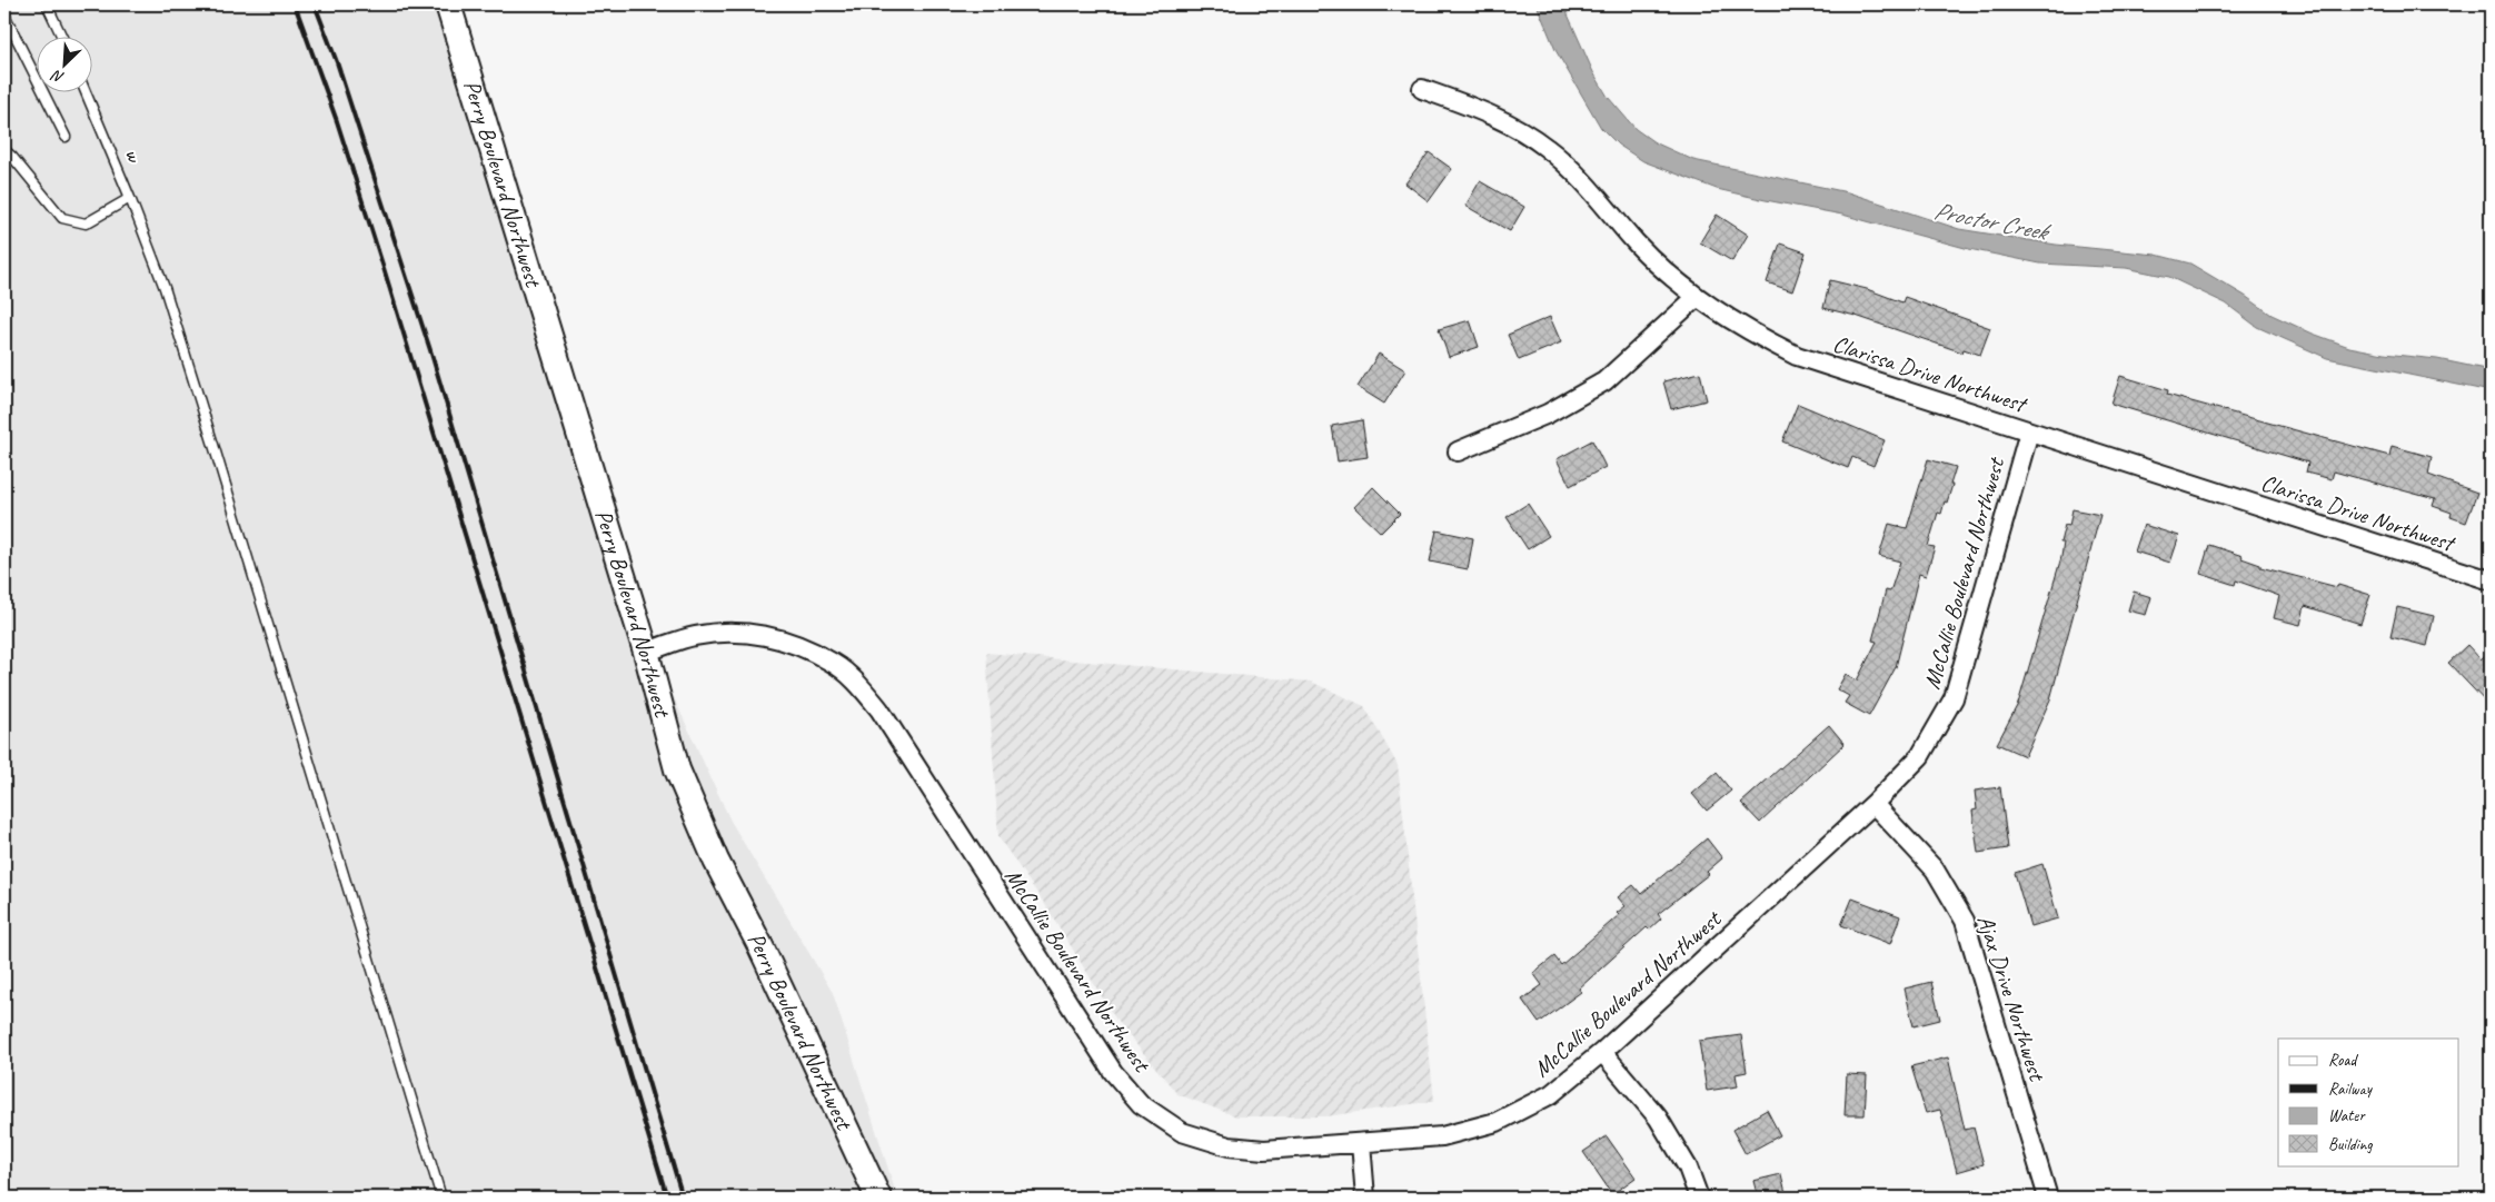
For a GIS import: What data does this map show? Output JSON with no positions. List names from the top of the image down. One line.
{"streets":{"street":["Perry Boulevard Northwest","Clarissa Drive Northwest","McCallie Boulevard Northwest","Ajax Drive Northwest"],"lane":["w"]},"crossings":[["Perry Boulevard Northwest","McCallie Boulevard Northwest"],["Clarissa Drive Northwest","McCallie Boulevard Northwest"],["McCallie Boulevard Northwest","Ajax Drive Northwest"]],"water":["Proctor Creek"],"legend":["Road","Railway","Water","Building"],"north":"bottom left"}
